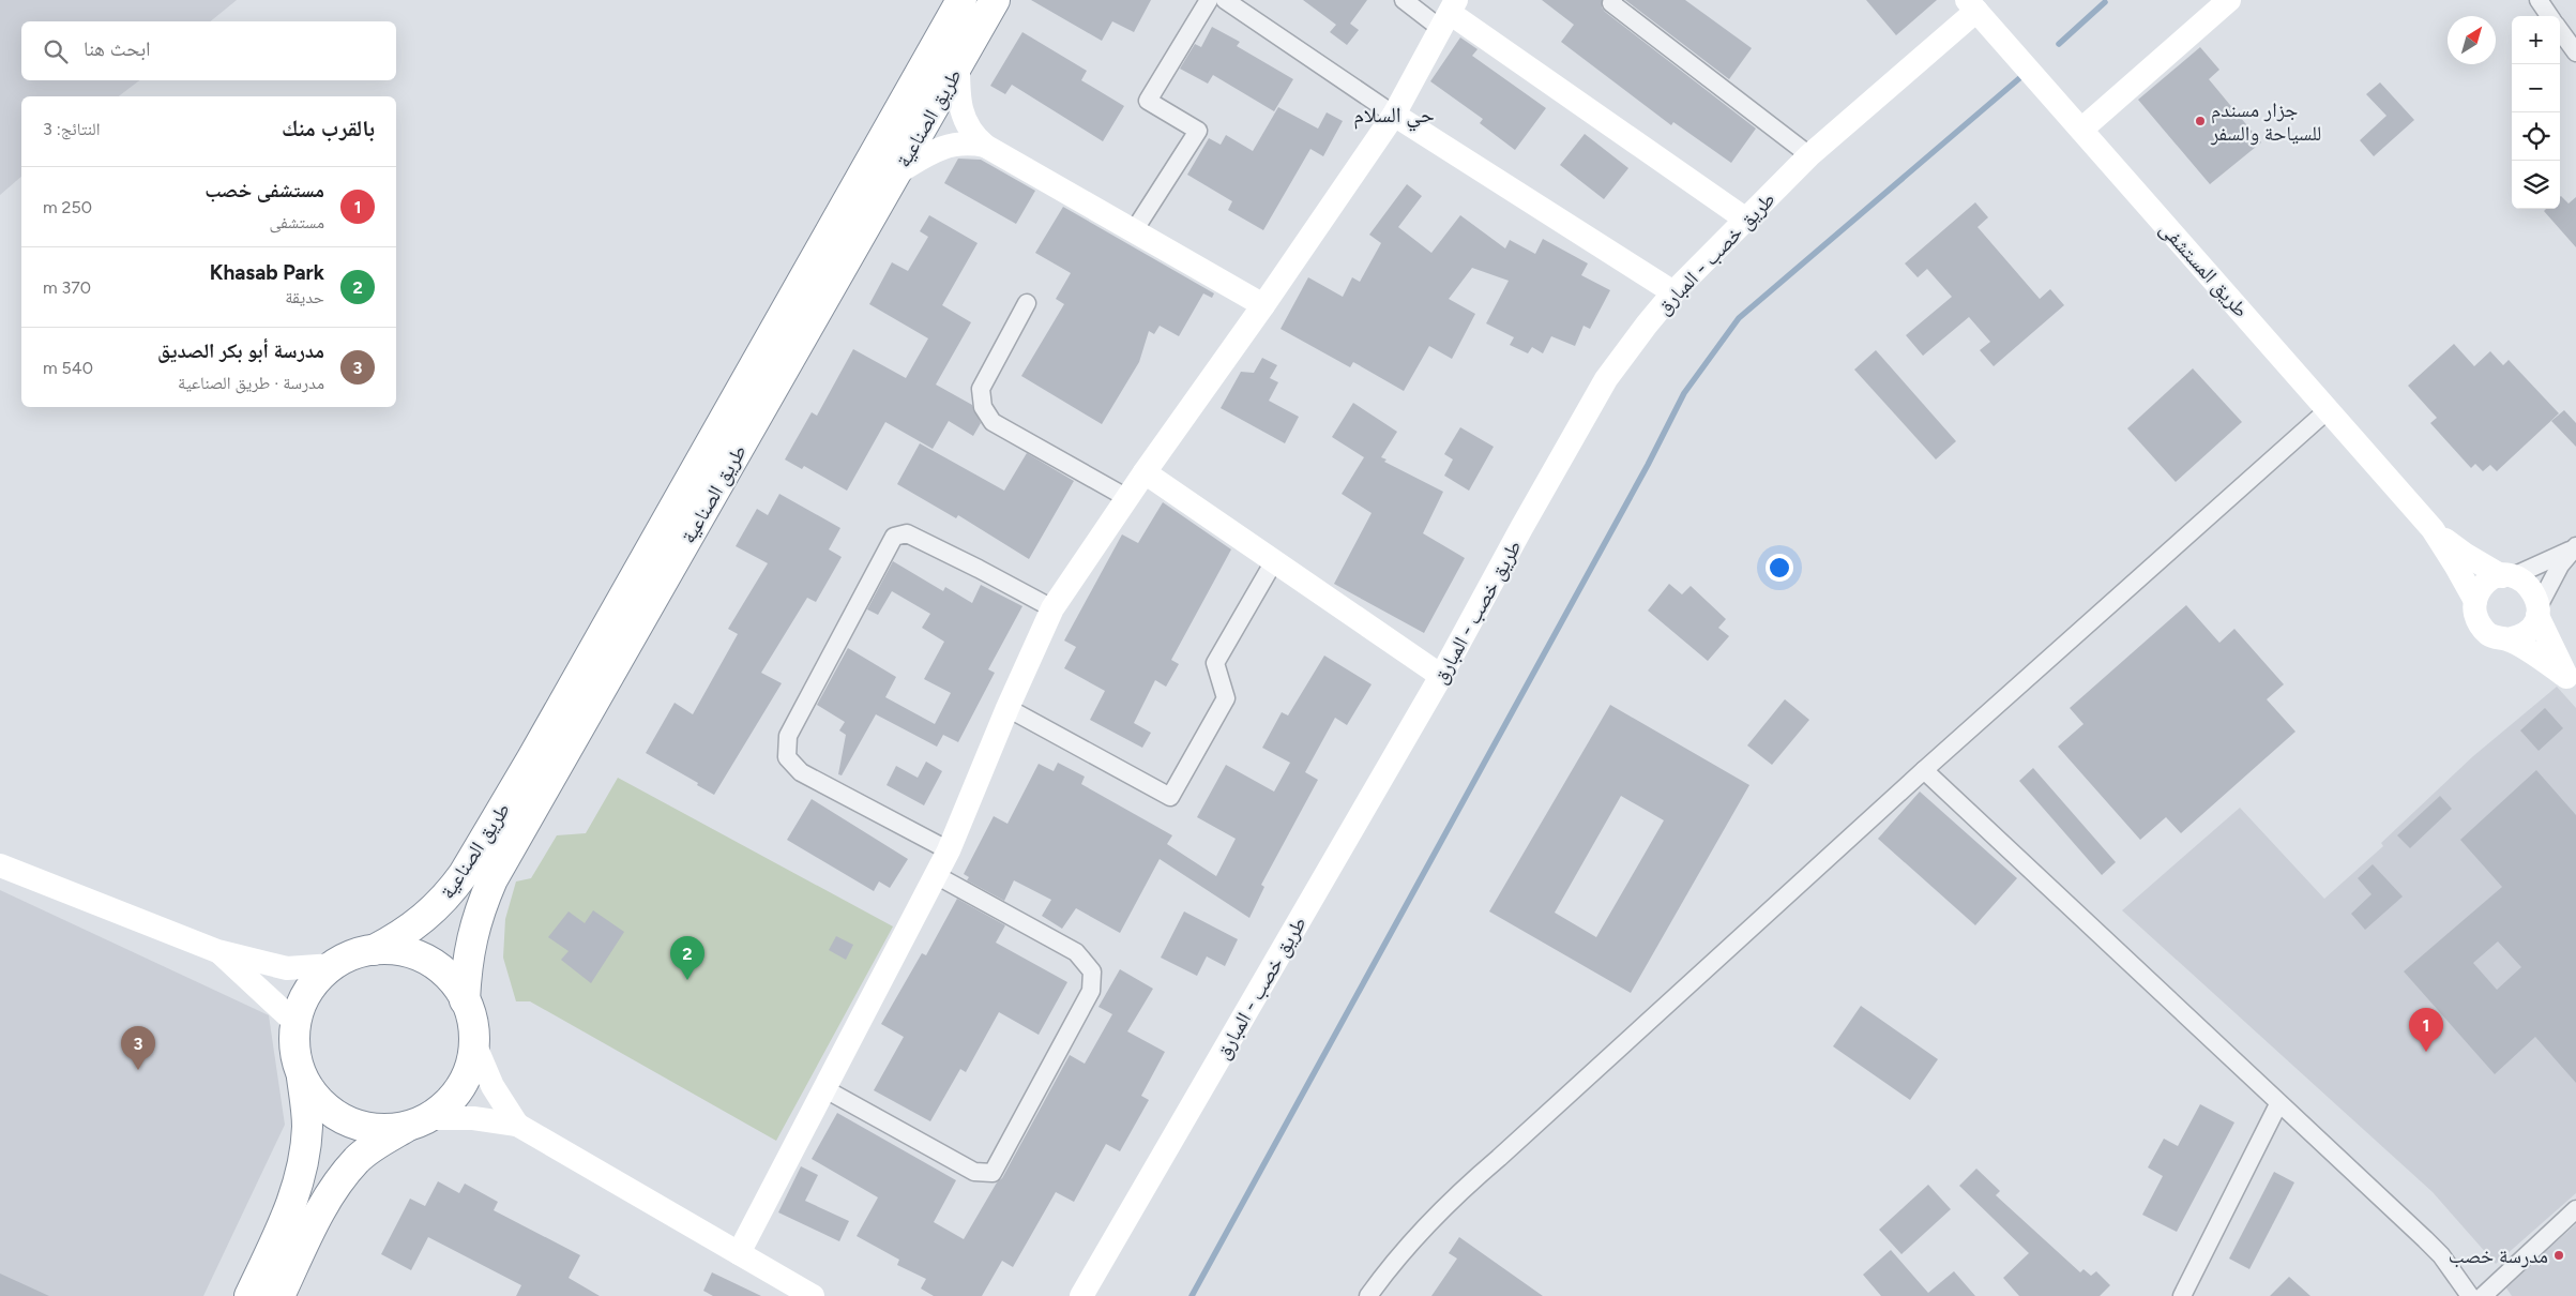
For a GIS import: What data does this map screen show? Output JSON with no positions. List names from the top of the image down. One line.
{"streets":{"highway":["طريق الصناعية"],"street":["طريق خصب - المبارق","طريق المستشفى"]},"crossings":[["طريق خصب - المبارق","طريق المستشفى"]],"districts":["حي السلام"],"places":["جزار مسندم للسياحة والسفر","مدرسة خصب"],"north":"top right","page":{"map_buttons":["+","−"],"search":"ابحث هنا","heading":["بالقرب منك","النتائج: 3"],"list":[{"mark":"1","name":"مستشفى خصب","note":"مستشفى","value":"250 m"},{"mark":"2","name":"Khasab Park","note":"حديقة","value":"370 m"},{"mark":"3","name":"مدرسة أبو بكر الصديق","note":"مدرسة · طريق الصناعية","value":"540 m"}],"pins":["2","1","3"]}}
